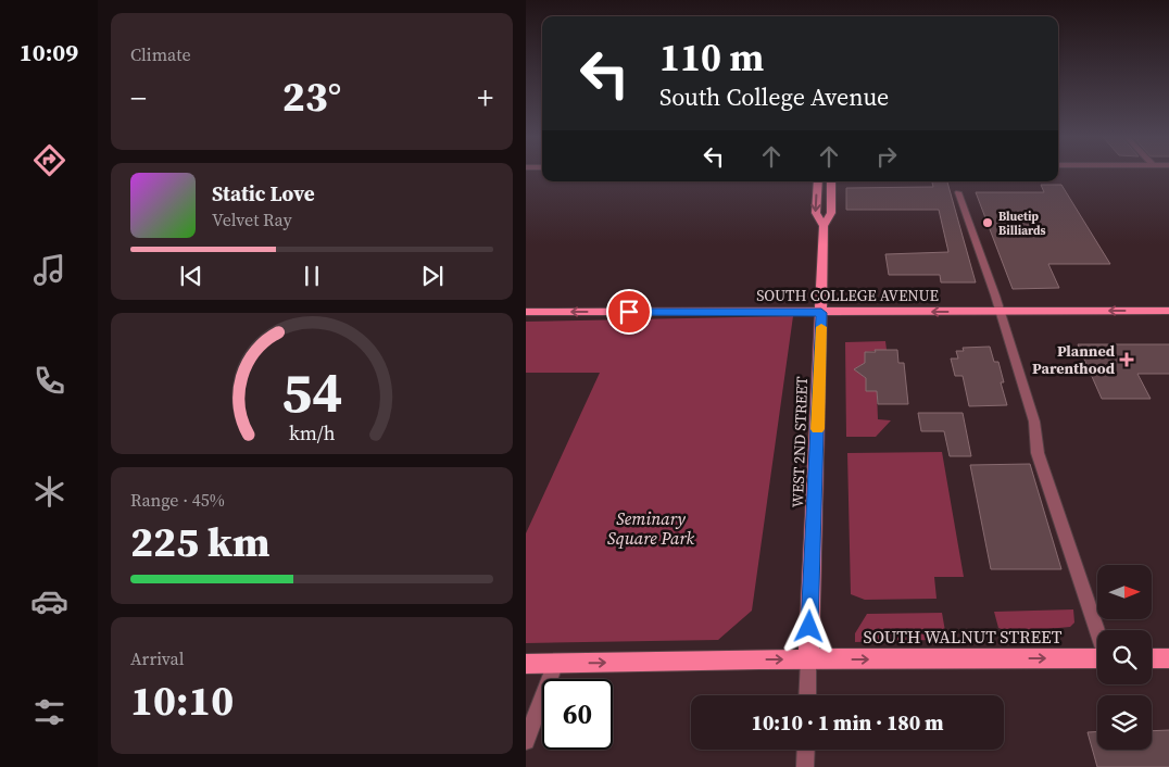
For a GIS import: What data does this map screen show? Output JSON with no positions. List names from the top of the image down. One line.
{"streets":{"main road":["SOUTH COLLEGE AVENUE","WEST 2ND STREET","SOUTH WALNUT STREET"]},"crossings":[["SOUTH COLLEGE AVENUE","WEST 2ND STREET"],["WEST 2ND STREET","SOUTH WALNUT STREET"]],"one_way":["SOUTH COLLEGE AVENUE","SOUTH WALNUT STREET"],"parks":["Seminary Square Park"],"places":{"other":["Bluetip Billiards"],"health":["Planned Parenthood"]},"north":"right","page":{"tabs":"10:09","tile":["Climate",["Range · 45%","225 km"],["Arrival","10:10"]],"turn":["110 m","South College Avenue"],"heat":["−","23°","+"],"song":["Static Love","Velvet Ray"],"limit":"60","trip":"10:10 · 1 min · 180 m","gauge":["54","km/h"]}}
